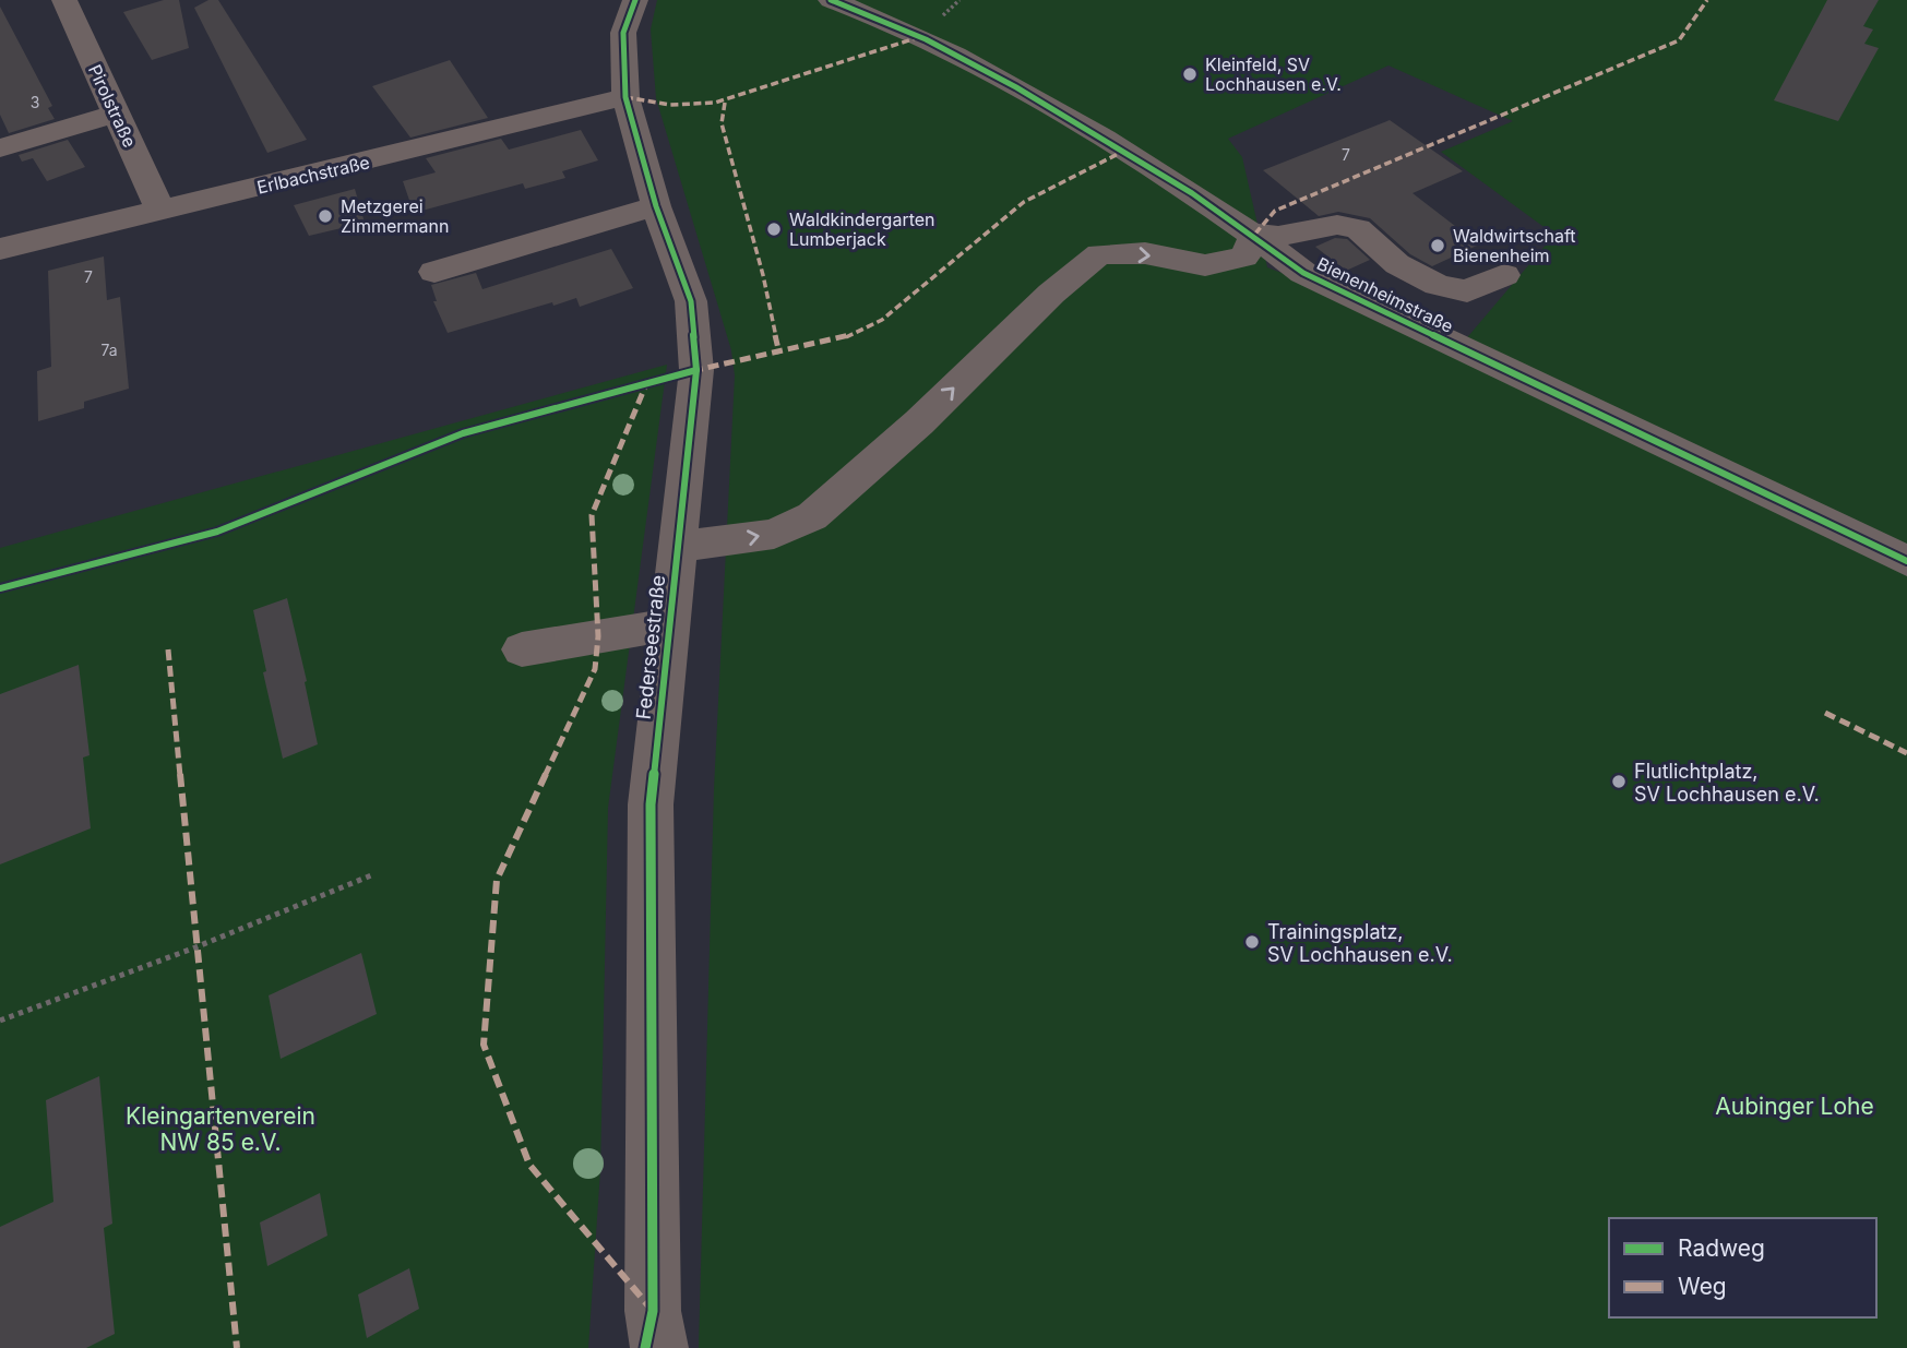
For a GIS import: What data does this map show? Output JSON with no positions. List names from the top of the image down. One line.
{"streets":{"street":["Pirolstraße","Erlbachstraße","Bienenheimstraße","Federseestraße"]},"crossings":[["Pirolstraße","Erlbachstraße"],["Erlbachstraße","Federseestraße"]],"parks":["Aubinger Lohe","Kleingartenverein NW 85 e.V."],"places":["Kleinfeld, SV Lochhausen e.V.","Metzgerei Zimmermann","Waldkindergarten Lumberjack","Waldwirtschaft Bienenheim","Flutlichtplatz, SV Lochhausen e.V.","Trainingsplatz, SV Lochhausen e.V."],"house_numbers":["3","7","7","7a"],"legend":["Radweg","Weg"]}
